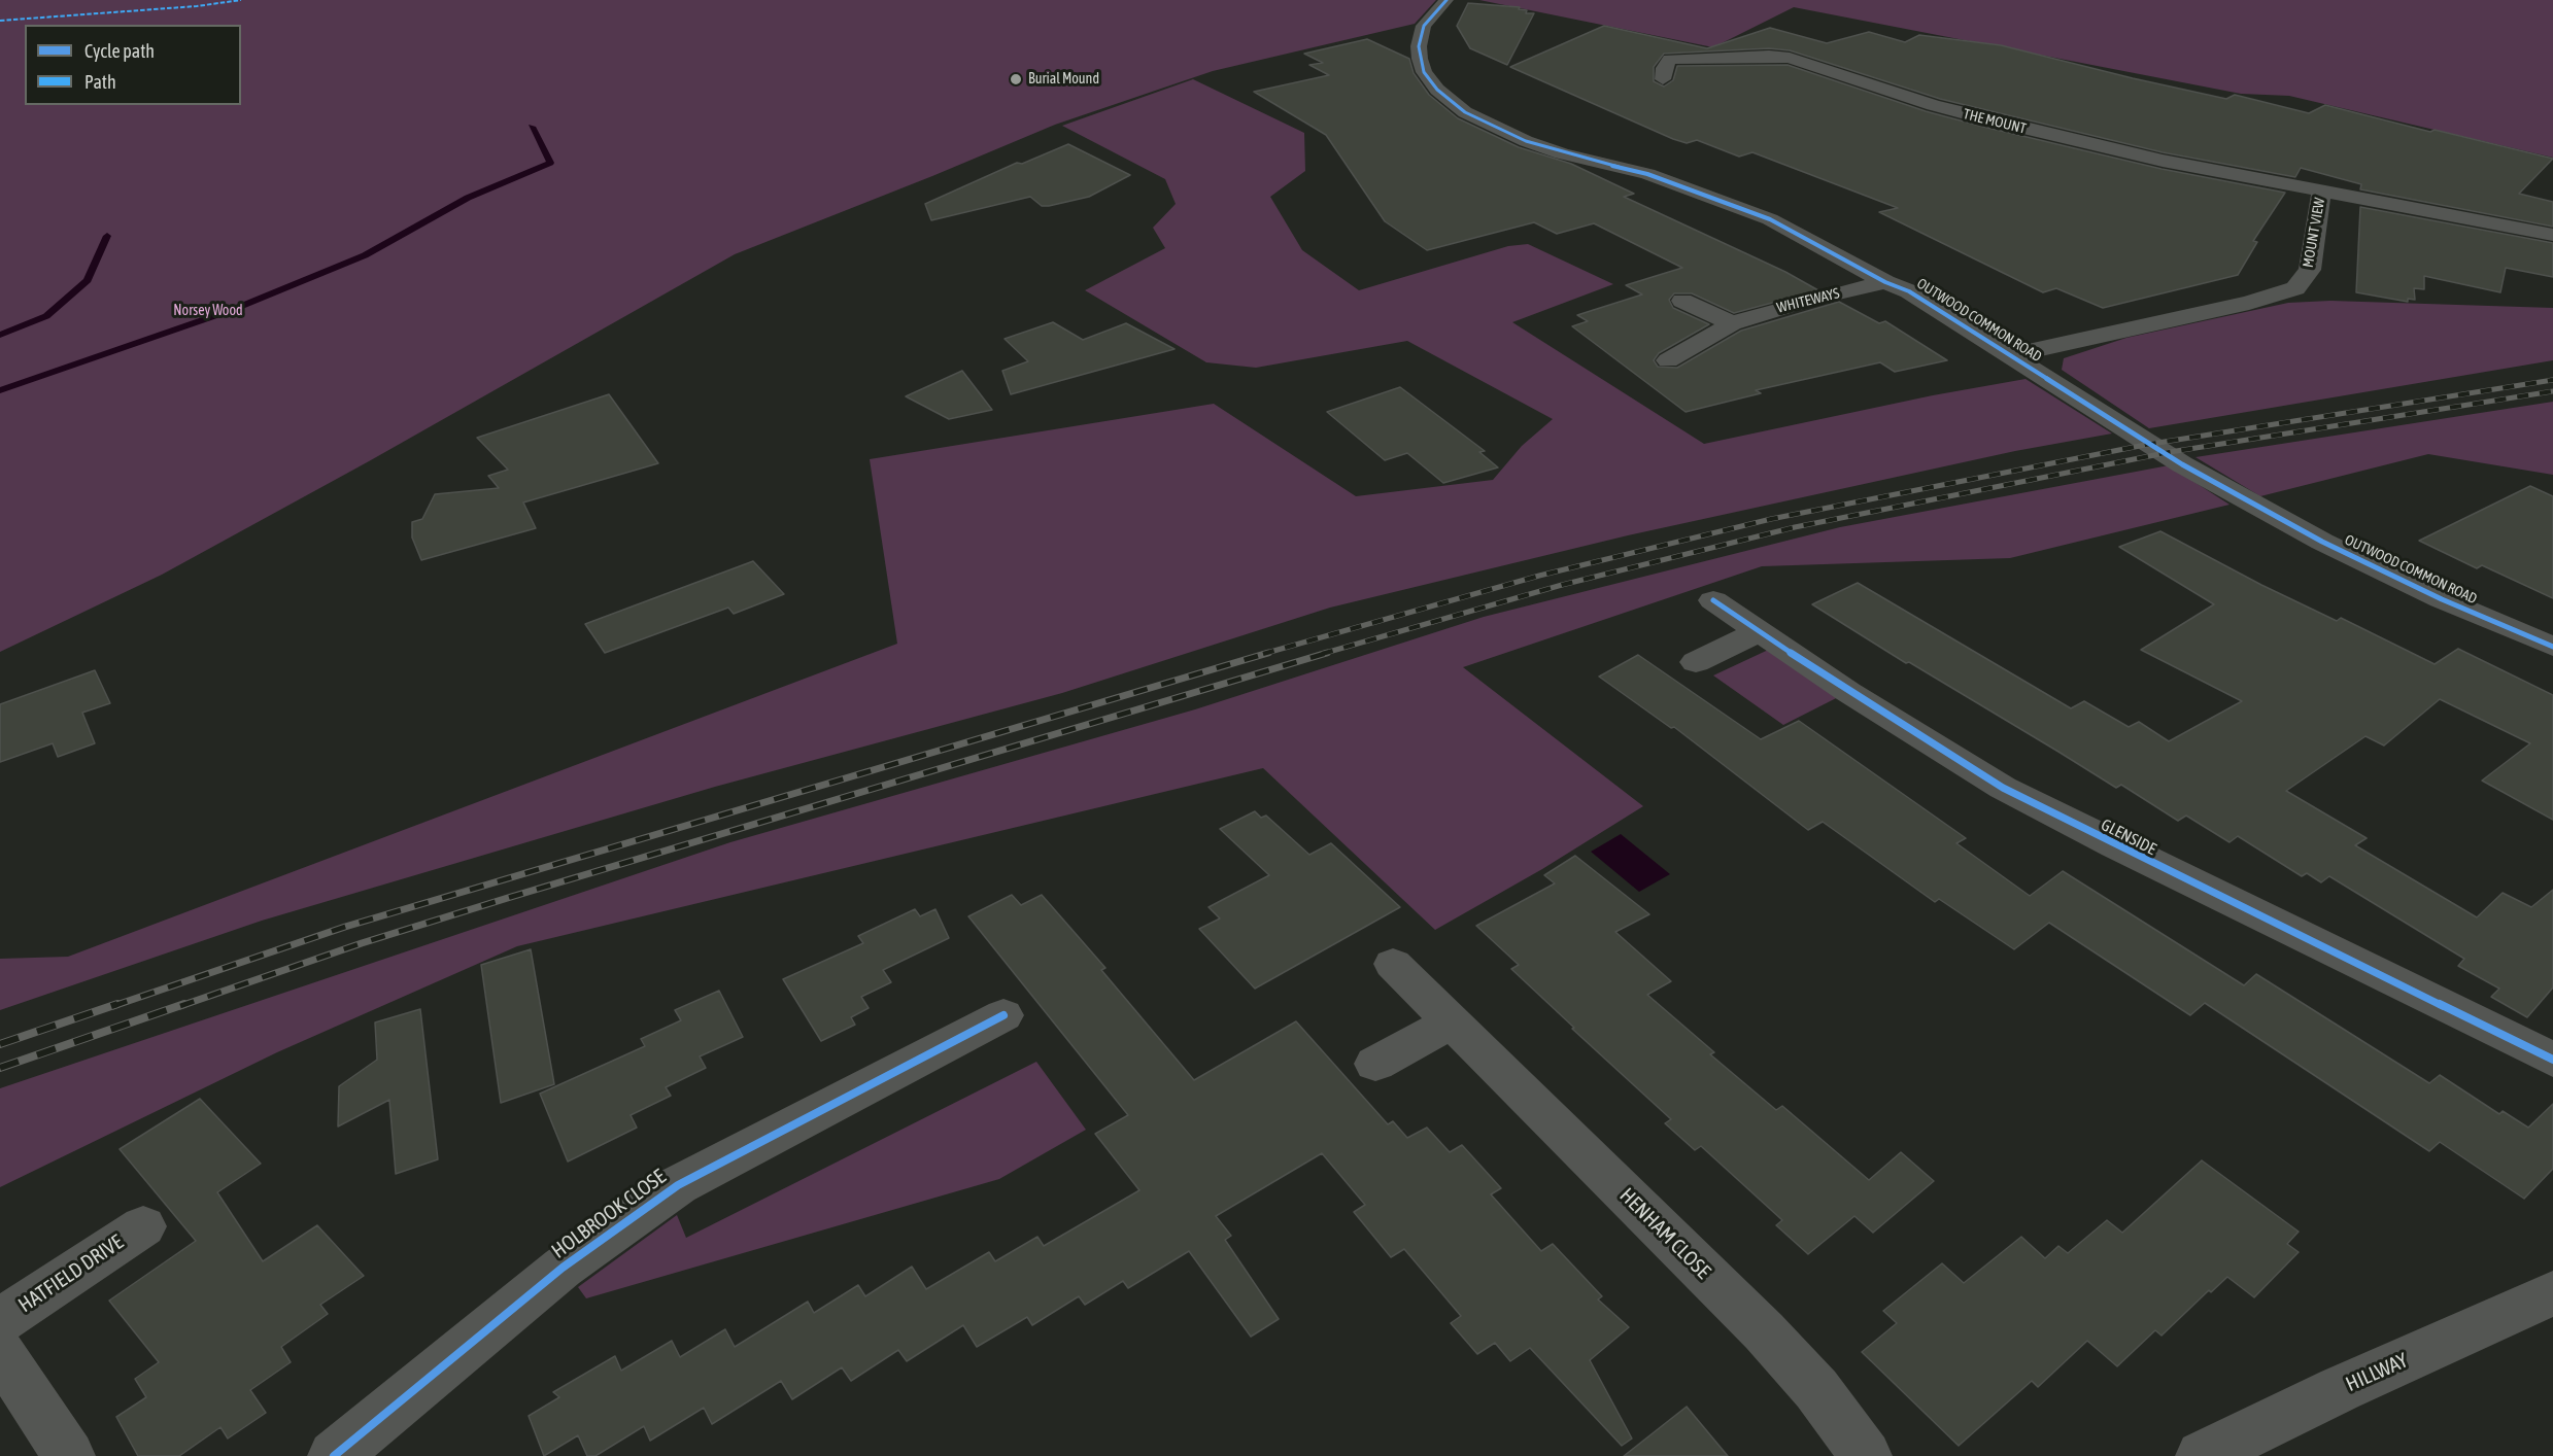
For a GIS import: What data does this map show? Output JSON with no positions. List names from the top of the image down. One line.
{"streets":{"street":["THE MOUNT","MOUNT VIEW","WHITEWAYS","OUTWOOD COMMON ROAD","GLENSIDE","HOLBROOK CLOSE","HENHAM CLOSE","HATFIELD DRIVE","HILLWAY"]},"crossings":[["THE MOUNT","MOUNT VIEW"],["MOUNT VIEW","OUTWOOD COMMON ROAD"],["WHITEWAYS","OUTWOOD COMMON ROAD"]],"parks":["Norsey Wood"],"places":["Burial Mound"],"legend":["Cycle path","Path"]}
